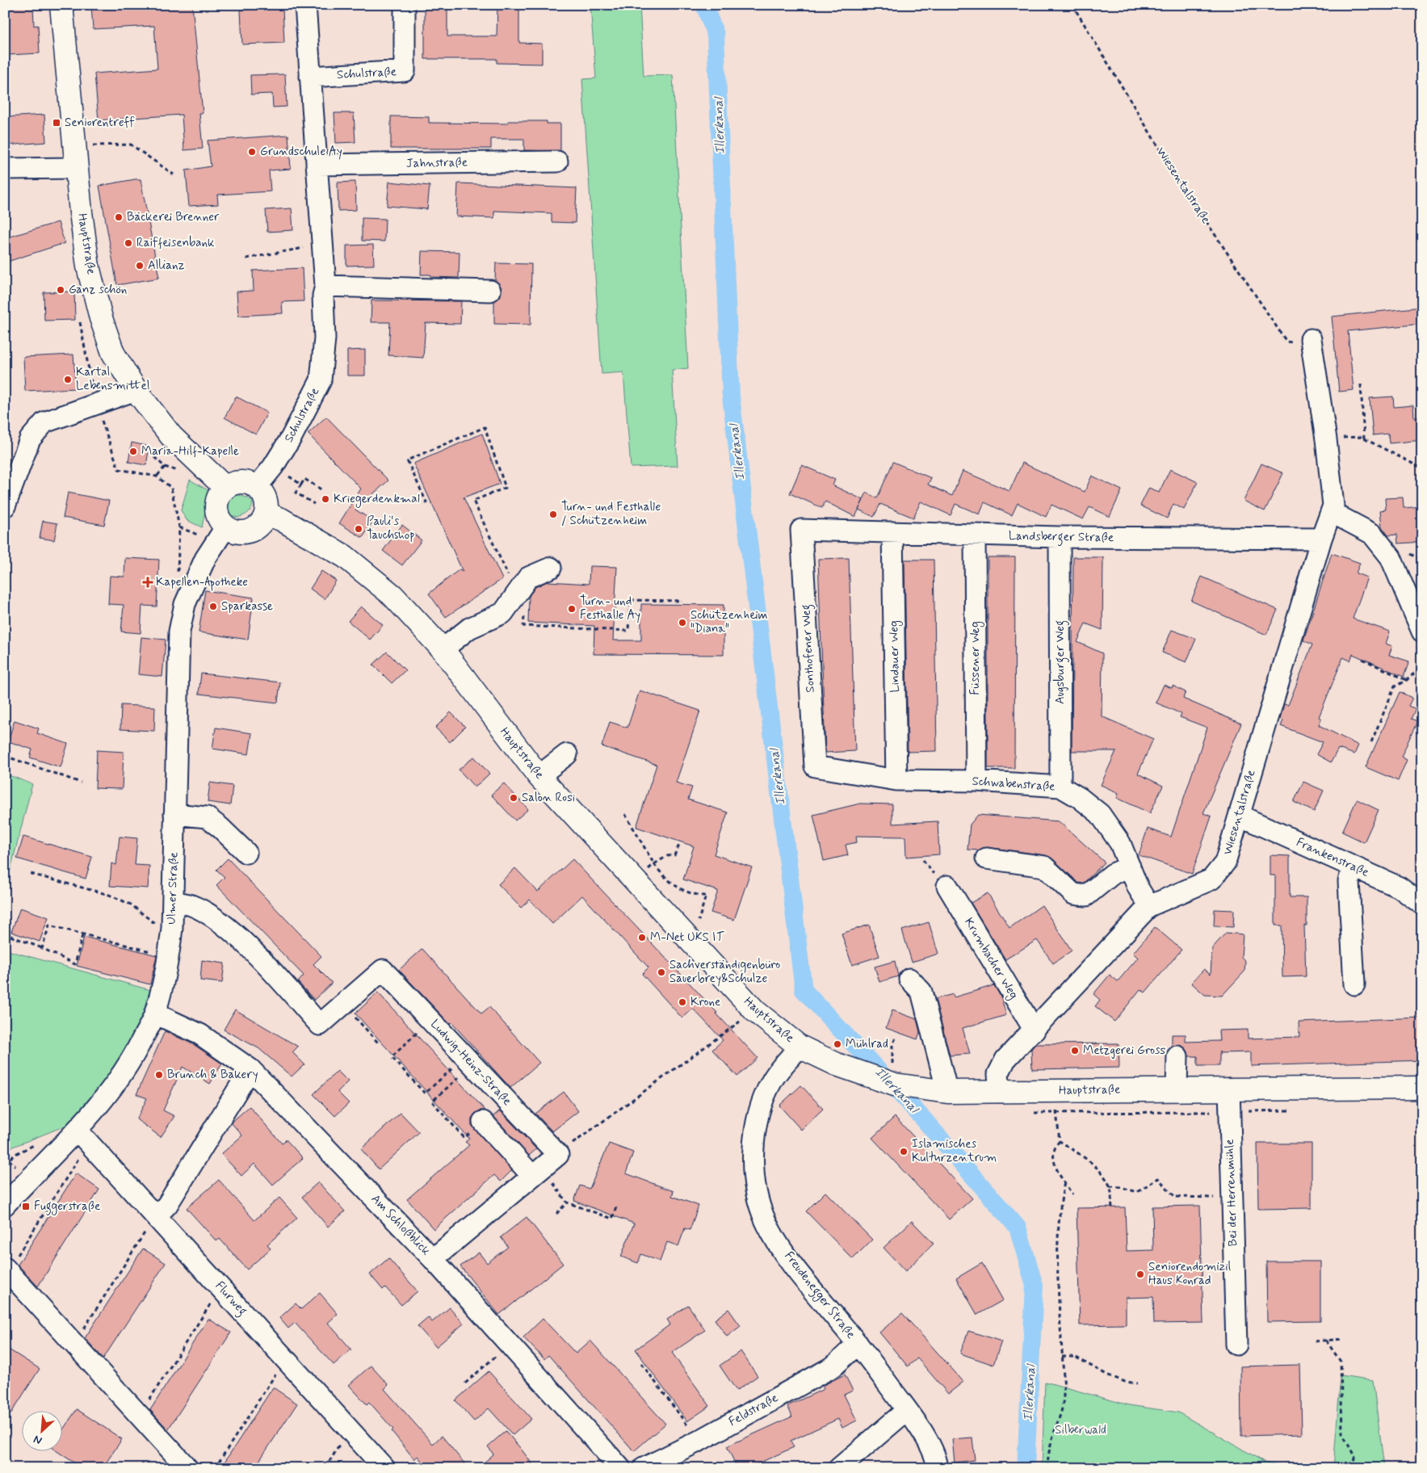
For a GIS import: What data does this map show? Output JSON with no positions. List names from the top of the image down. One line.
{"streets":{"main road":["Hauptstraße"],"street":["Schulstraße","Jahnstraße","Wiesentalstraße","Landsberger Straße","Sonthofener Weg","Lindauer Weg","Füssener Weg","Augsburger Weg","Schwabenstraße","Frankenstraße","Ulmer Straße","Krumbacher Weg","Ludwig-Heinz-Straße","Bei der Herrenmühle","Am Schloßblick","Freudenegger Straße","Flurweg","Feldstraße"]},"crossings":[["Schulstraße","Jahnstraße"],["Schulstraße","Hauptstraße"],["Schulstraße","Ulmer Straße"],["Wiesentalstraße","Hauptstraße"],["Wiesentalstraße","Landsberger Straße"],["Wiesentalstraße","Schwabenstraße"],["Wiesentalstraße","Frankenstraße"],["Wiesentalstraße","Krumbacher Weg"],["Hauptstraße","Ulmer Straße"],["Hauptstraße","Bei der Herrenmühle"],["Hauptstraße","Freudenegger Straße"],["Landsberger Straße","Sonthofener Weg"],["Landsberger Straße","Lindauer Weg"],["Landsberger Straße","Füssener Weg"],["Landsberger Straße","Augsburger Weg"],["Sonthofener Weg","Schwabenstraße"],["Lindauer Weg","Schwabenstraße"],["Füssener Weg","Schwabenstraße"],["Augsburger Weg","Schwabenstraße"],["Ulmer Straße","Am Schloßblick"],["Ulmer Straße","Flurweg"],["Freudenegger Straße","Feldstraße"]],"water":["Illerkanal"],"parks":["Silberwald"],"places":{"transit":["Seniorentreff","Fuggerstraße"],"other":["Grundschule Ay","Bäckerei Brenner","Raiffeisenbank","Allianz","Ganz schön","Kartal Lebensmittel","Maria-Hilf-Kapelle","Kriegerdenkmal","Turn- und Festhalle / Schützenheim","Pauli's Tauchshop","Sparkasse","Turn- und Festhalle Ay","Schützenheim \"Diana\"","Salon Rosi","M-Net UKS IT","Sachverständigenbüro Sauerbrey&Schulze","Krone","Mühlrad","Metzgerei Gross","Brunch & Bakery","Islamisches Kulturzentrum","Seniorendomizil Haus Konrad"],"health":["Kapellen-Apotheke"]},"north":"bottom left"}
